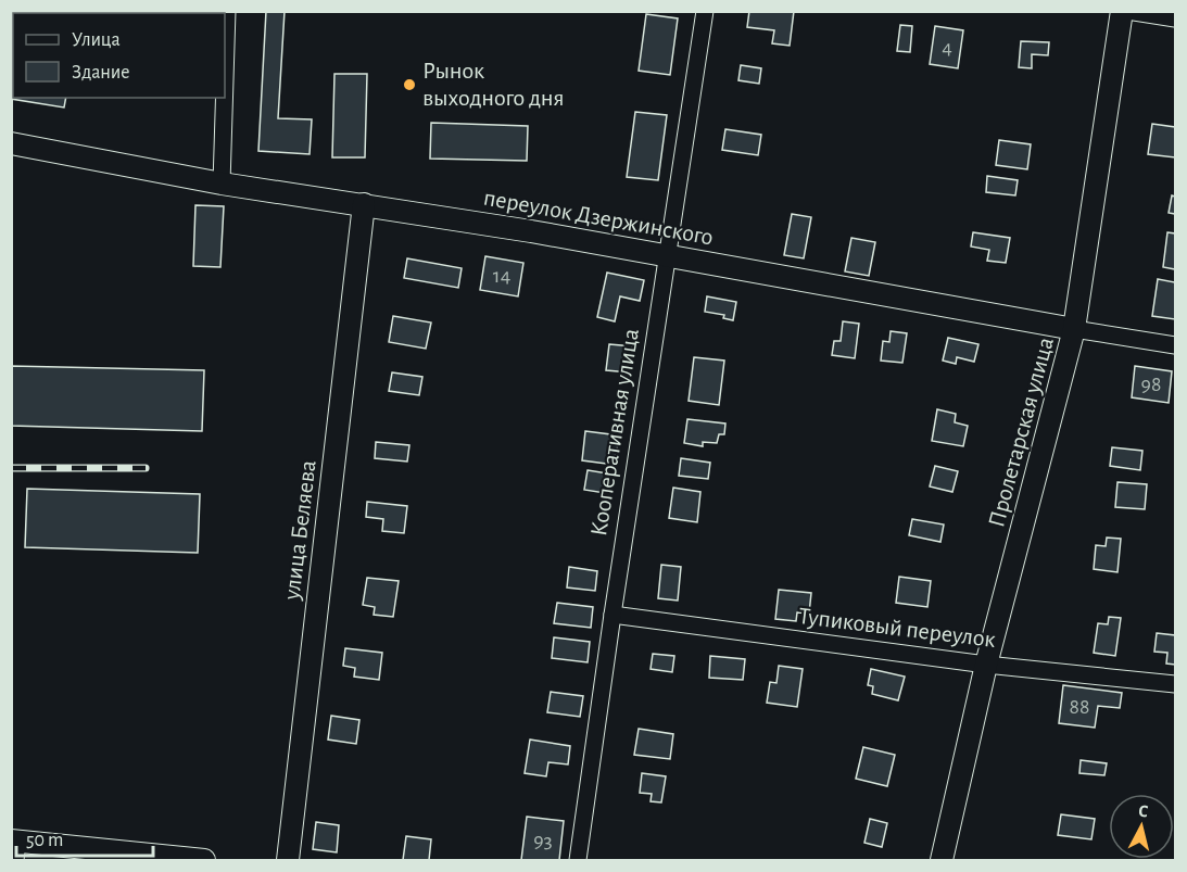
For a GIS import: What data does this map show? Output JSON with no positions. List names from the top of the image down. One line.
{"streets":{"street":["переулок Дзержинского","Кооперативная улица","Пролетарская улица","улица Беляева","Тупиковый переулок"]},"crossings":[["переулок Дзержинского","Кооперативная улица"],["переулок Дзержинского","Пролетарская улица"],["переулок Дзержинского","улица Беляева"],["Кооперативная улица","Тупиковый переулок"],["Пролетарская улица","Тупиковый переулок"]],"places":["Рынок выходного дня"],"house_numbers":["4","14","98","88","93"],"legend":["Улица","Здание"],"scale_bar":"50 m","north":"top"}
